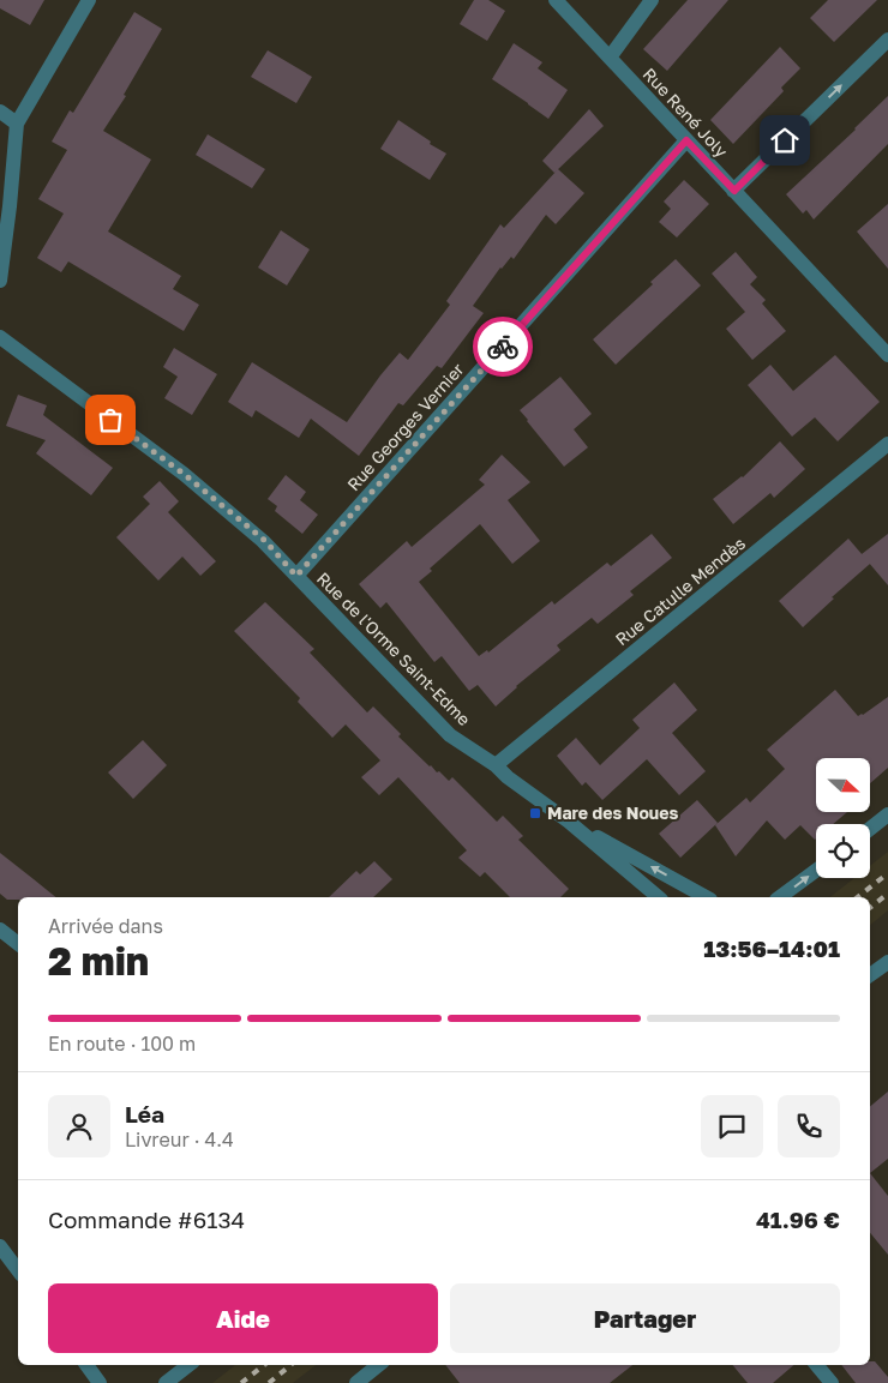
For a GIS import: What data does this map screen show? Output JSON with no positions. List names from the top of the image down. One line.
{"streets":{"street":["Rue René Joly","Rue Georges Vernier","Rue Catulle Mendès","Rue de l'Orme Saint-Edme"]},"crossings":[["Rue René Joly","Rue Georges Vernier"],["Rue Georges Vernier","Rue de l'Orme Saint-Edme"],["Rue Catulle Mendès","Rue de l'Orme Saint-Edme"]],"places":{"transit":["Mare des Noues"]},"north":"right","page":{"heading":["2 min","Arrivée dans","13:56–14:01"],"panel":["Léa","Livreur · 4.4","Commande #6134","41.96 €"],"bar":"En route · 100 m","buttons":["Aide","Partager"]}}
